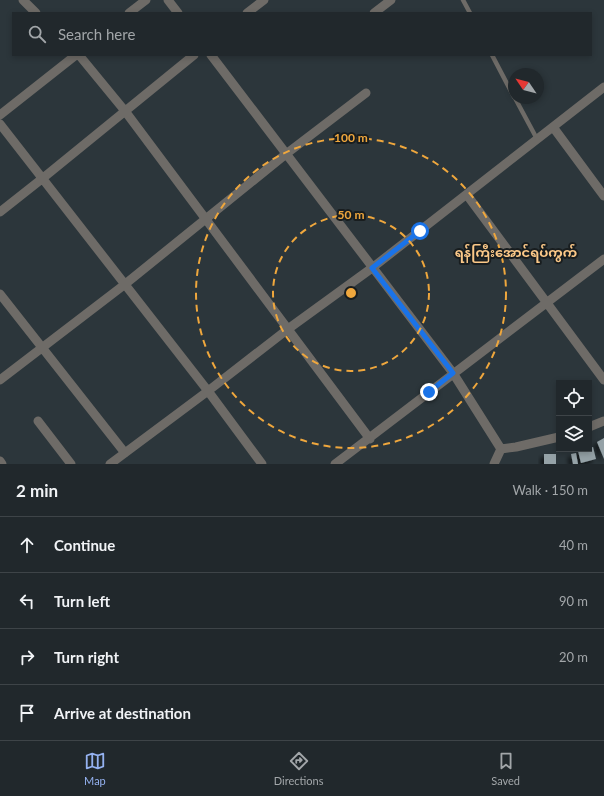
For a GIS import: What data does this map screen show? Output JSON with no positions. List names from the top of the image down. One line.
{"districts":["ရန်ကြီးအောင်ရပ်ကွက်"],"north":"top left","page":{"search":"Search here","heading":["2 min","Walk · 150 m"],"list":[["Continue","40 m"],["Turn left","90 m"],["Turn right","20 m"],"Arrive at destination"],"nav":["Map","Directions","Saved"]},"rings":["100 m","50 m"]}
